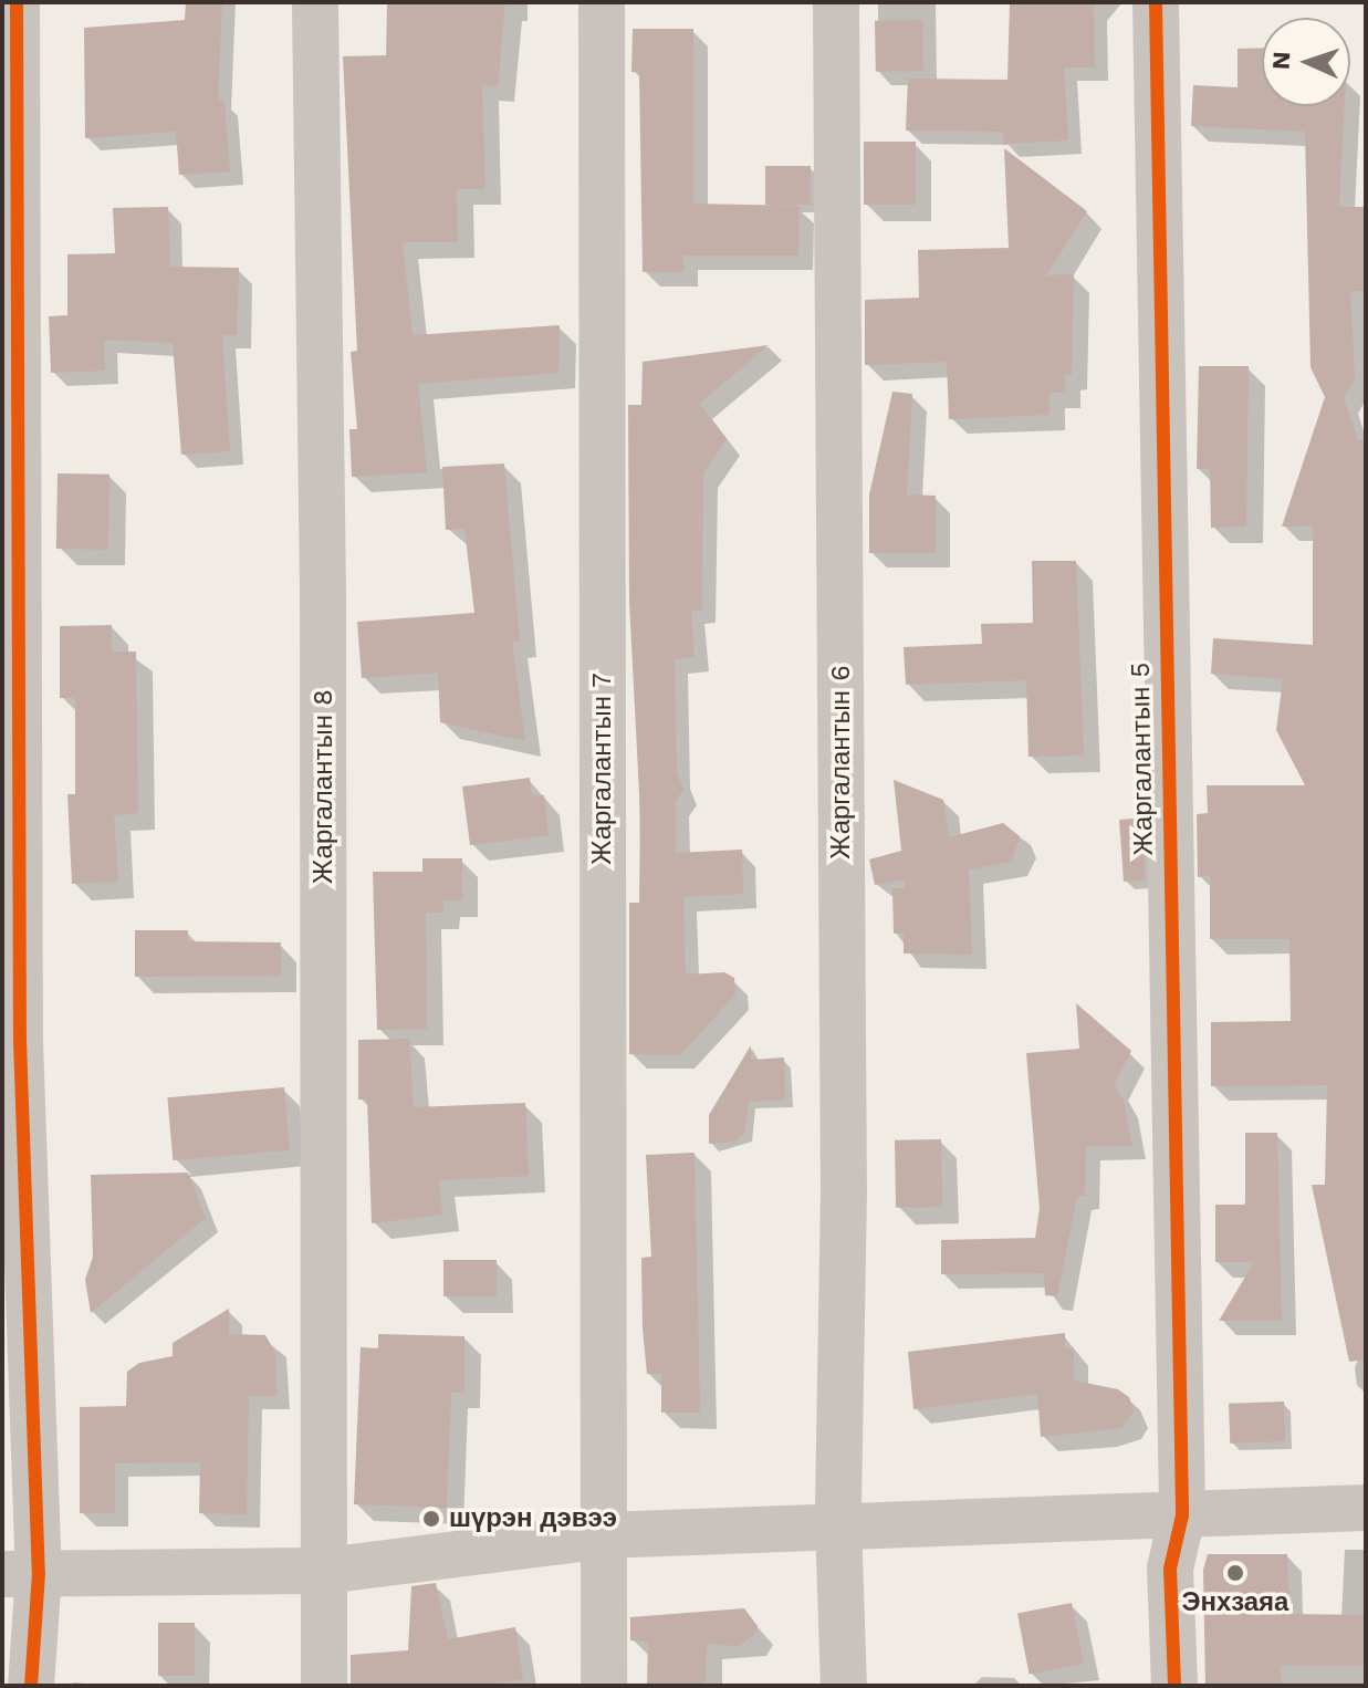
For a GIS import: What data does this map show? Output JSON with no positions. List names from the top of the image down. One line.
{"streets":{"street":["Жаргалантын 5","Жаргалантын 6","Жаргалантын 7","Жаргалантын 8"]},"places":["шүрэн дэвээ","Энхзаяа"],"north":"left"}
